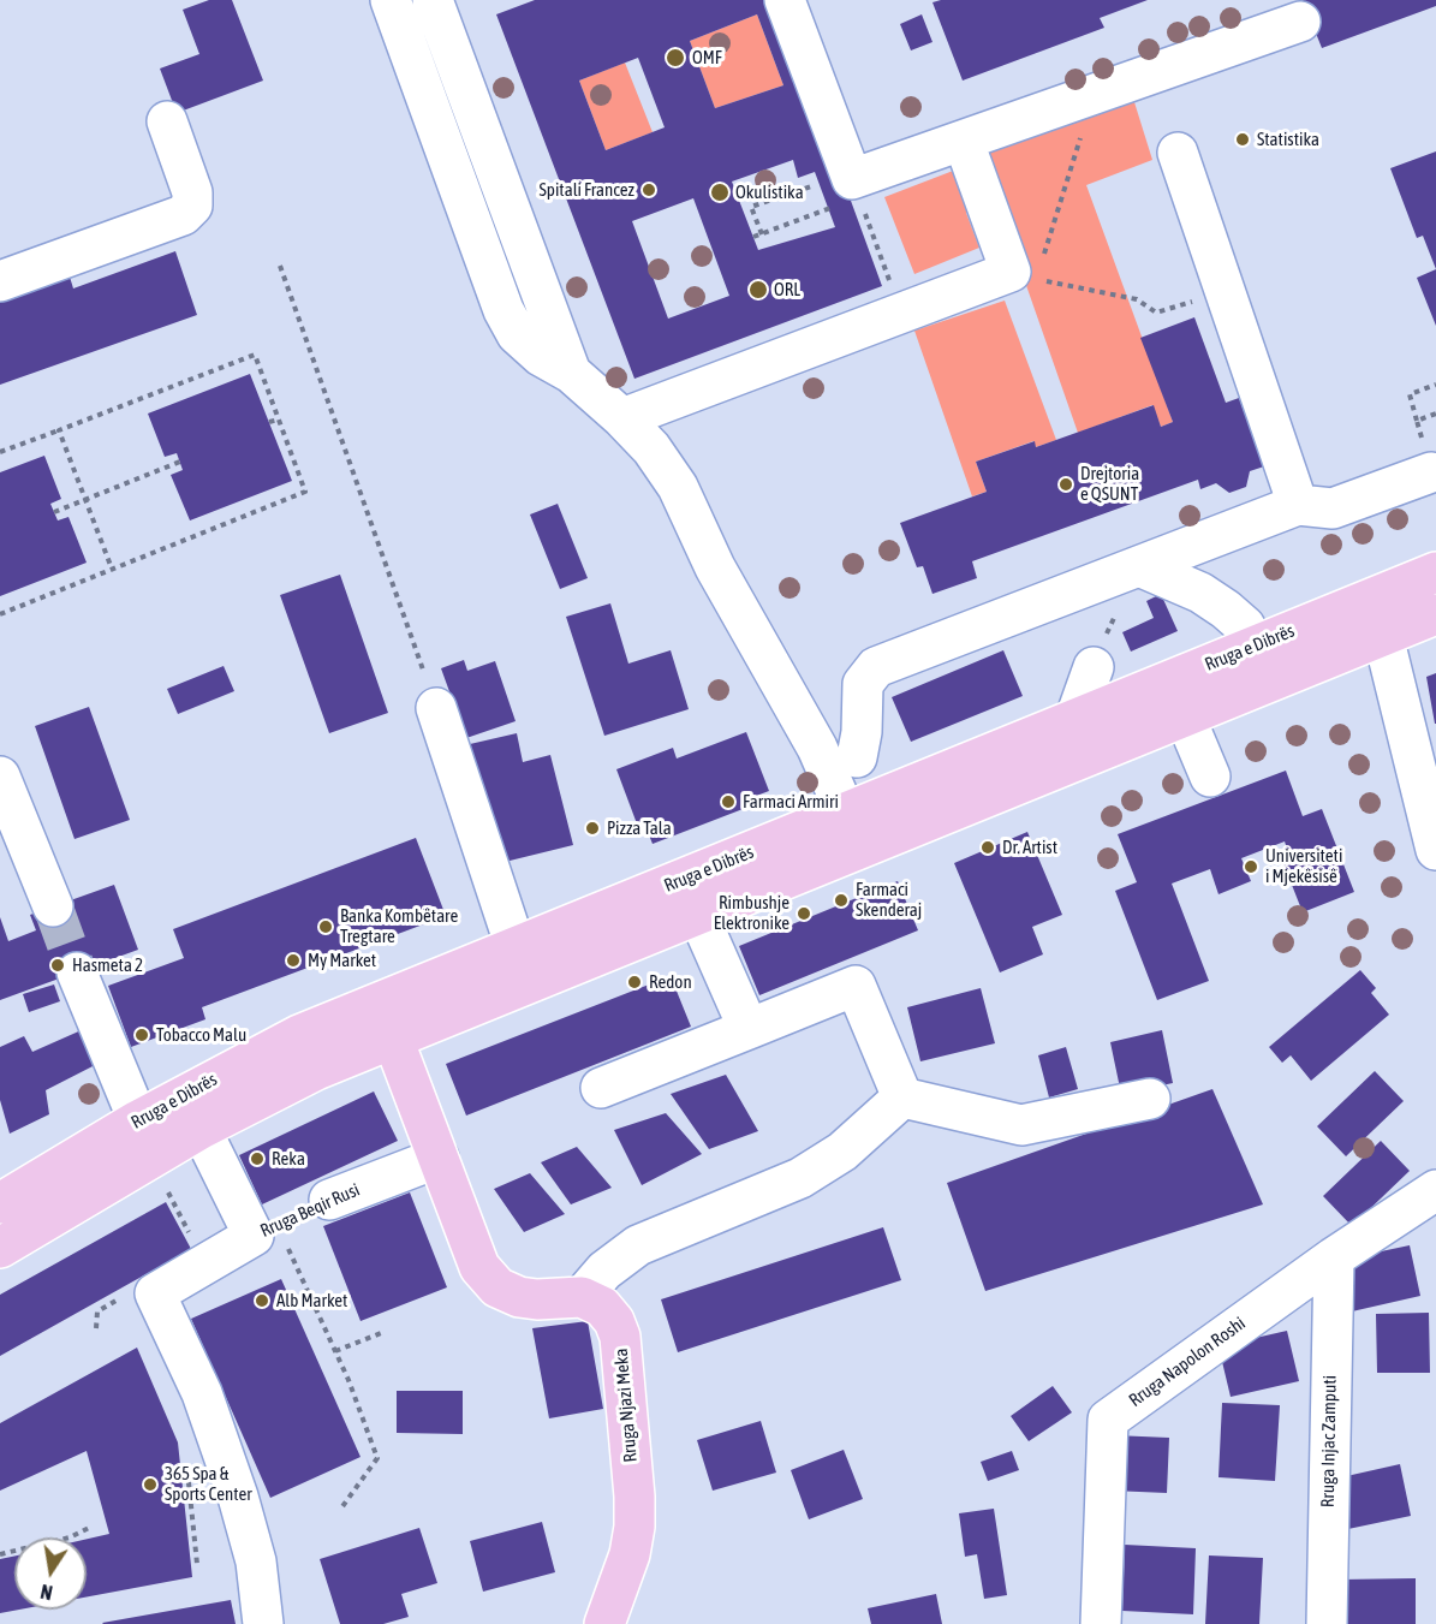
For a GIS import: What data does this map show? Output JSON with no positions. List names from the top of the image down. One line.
{"streets":{"main road":["Rruga e Dibrës","Rruga Njazi Meka"],"street":["Rruga Beqir Rusi","Rruga Napolon Roshi","Rruga Injac Zamputi"]},"crossings":[["Rruga e Dibrës","Rruga Beqir Rusi"],["Rruga Napolon Roshi","Rruga Injac Zamputi"]],"places":["OMF","Statistika","Spitali Francez","Okulistika","ORL","Drejtoria e QSUNT","Farmaci Armiri","Pizza Tala","Dr. Artist","Universiteti i Mjekësisë","Farmaci Skenderaj","Rimbushje Elektronike","Banka Kombëtare Tregtare","My Market","Hasmeta 2","Redon","Tobacco Malu","Reka","Alb Market","365 Spa & Sports Center"],"north":"bottom"}
